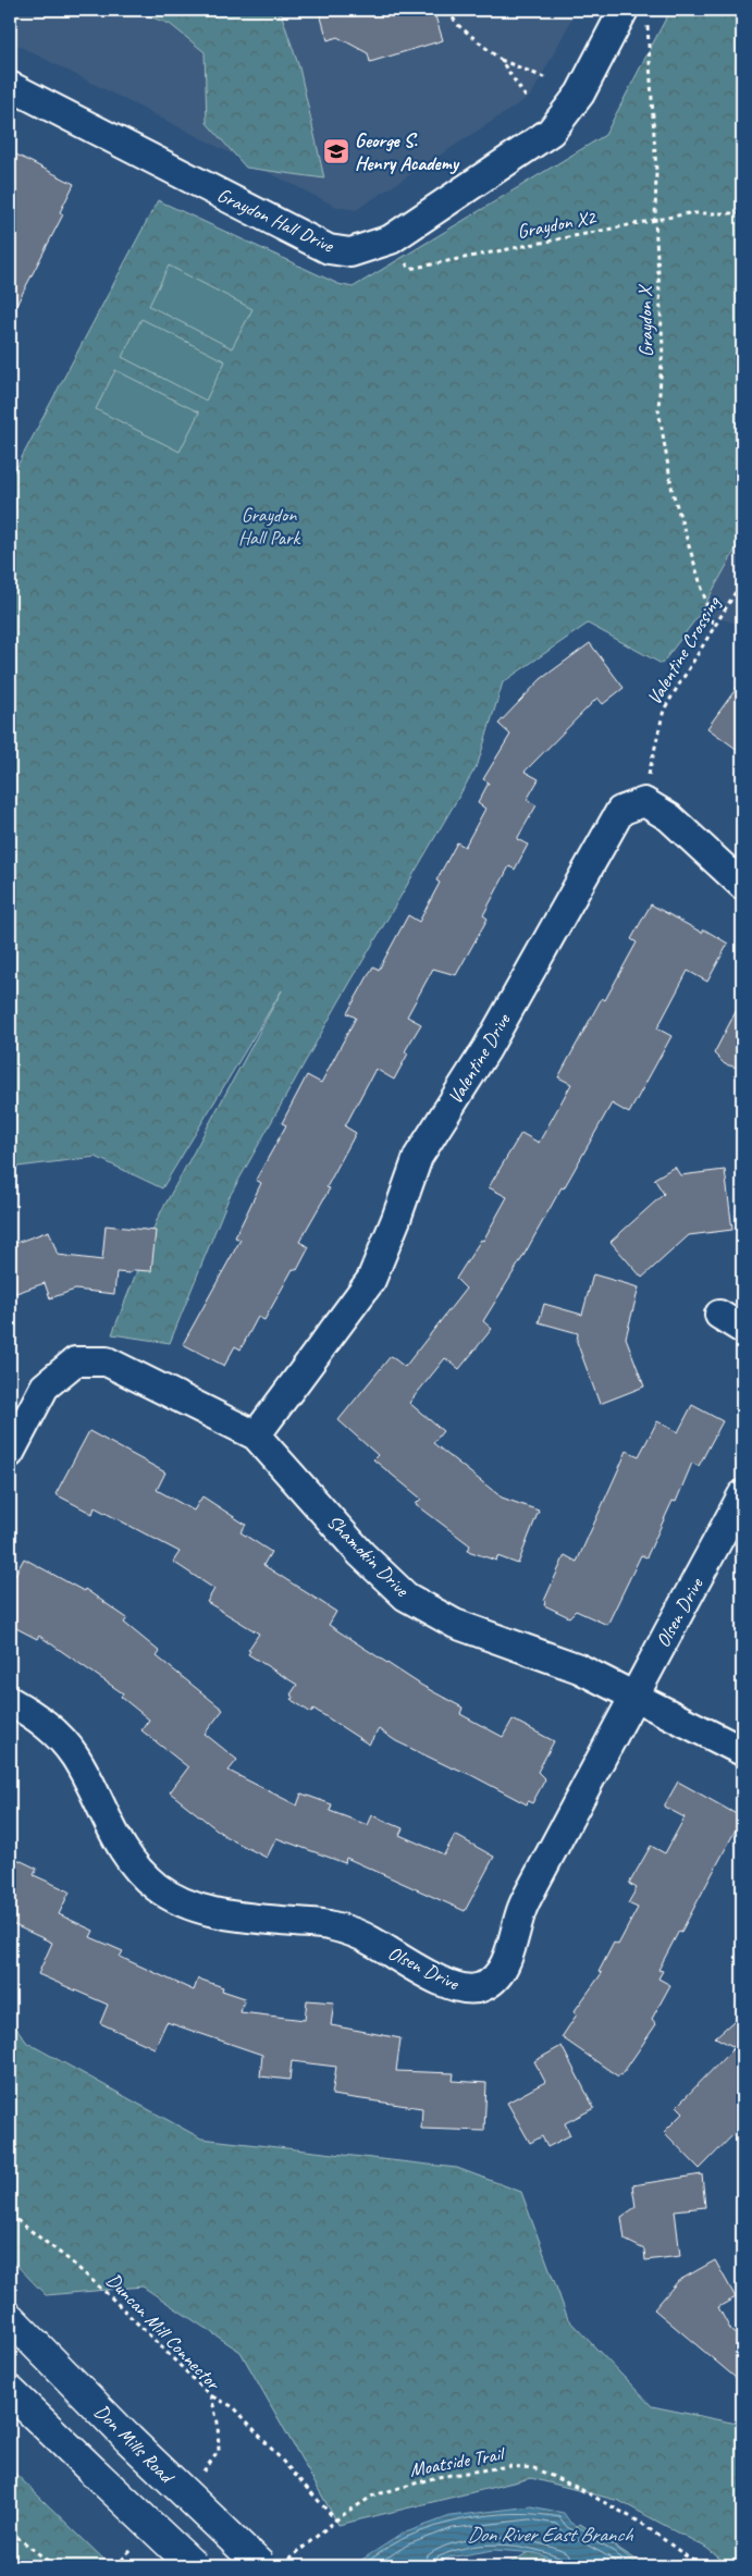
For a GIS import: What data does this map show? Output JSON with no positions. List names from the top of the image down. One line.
{"streets":{"main road":["Don Mills Road"],"street":["Graydon Hall Drive","Valentine Drive","Shamokin Drive","Olsen Drive"],"path":["Graydon X2","Graydon X","Valentine Crossing","Duncan Mill Connector","Moatside Trail"]},"crossings":[["Graydon Hall Drive","Graydon X2"],["Graydon Hall Drive","Graydon X"],["Graydon X2","Graydon X"],["Graydon X","Valentine Crossing"],["Valentine Crossing","Valentine Drive"],["Valentine Drive","Shamokin Drive"],["Shamokin Drive","Olsen Drive"]],"water":["Don River East Branch"],"parks":["Graydon Hall Park"],"places":{"school or university":["George S. Henry Academy"]}}
